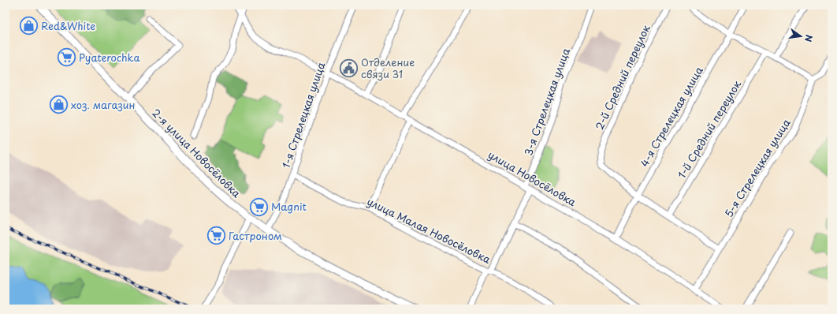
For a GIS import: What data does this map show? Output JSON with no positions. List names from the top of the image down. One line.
{"streets":{"main road":["2-я улица Новосёловка"],"street":["2-й Средний переулок","3-я Стрелецкая улица","1-я Стрелецкая улица","4-я Стрелецкая улица","1-й Средний переулок","5-я Стрелецкая улица","улица Новосёловка","улица Малая Новосёловка"]},"crossings":[["2-й Средний переулок","4-я Стрелецкая улица"],["2-й Средний переулок","1-й Средний переулок"],["2-й Средний переулок","5-я Стрелецкая улица"],["3-я Стрелецкая улица","улица Новосёловка"],["1-я Стрелецкая улица","2-я улица Новосёловка"],["1-я Стрелецкая улица","улица Новосёловка"],["1-я Стрелецкая улица","улица Малая Новосёловка"],["4-я Стрелецкая улица","улица Новосёловка"],["5-я Стрелецкая улица","улица Новосёловка"]],"places":{"shop":["Red&White","хоз. магазин"],"supermarket":["Pyaterochka","Magnit","Гастроном"],"public building":["Отделение связи 31"]},"north":"right"}
